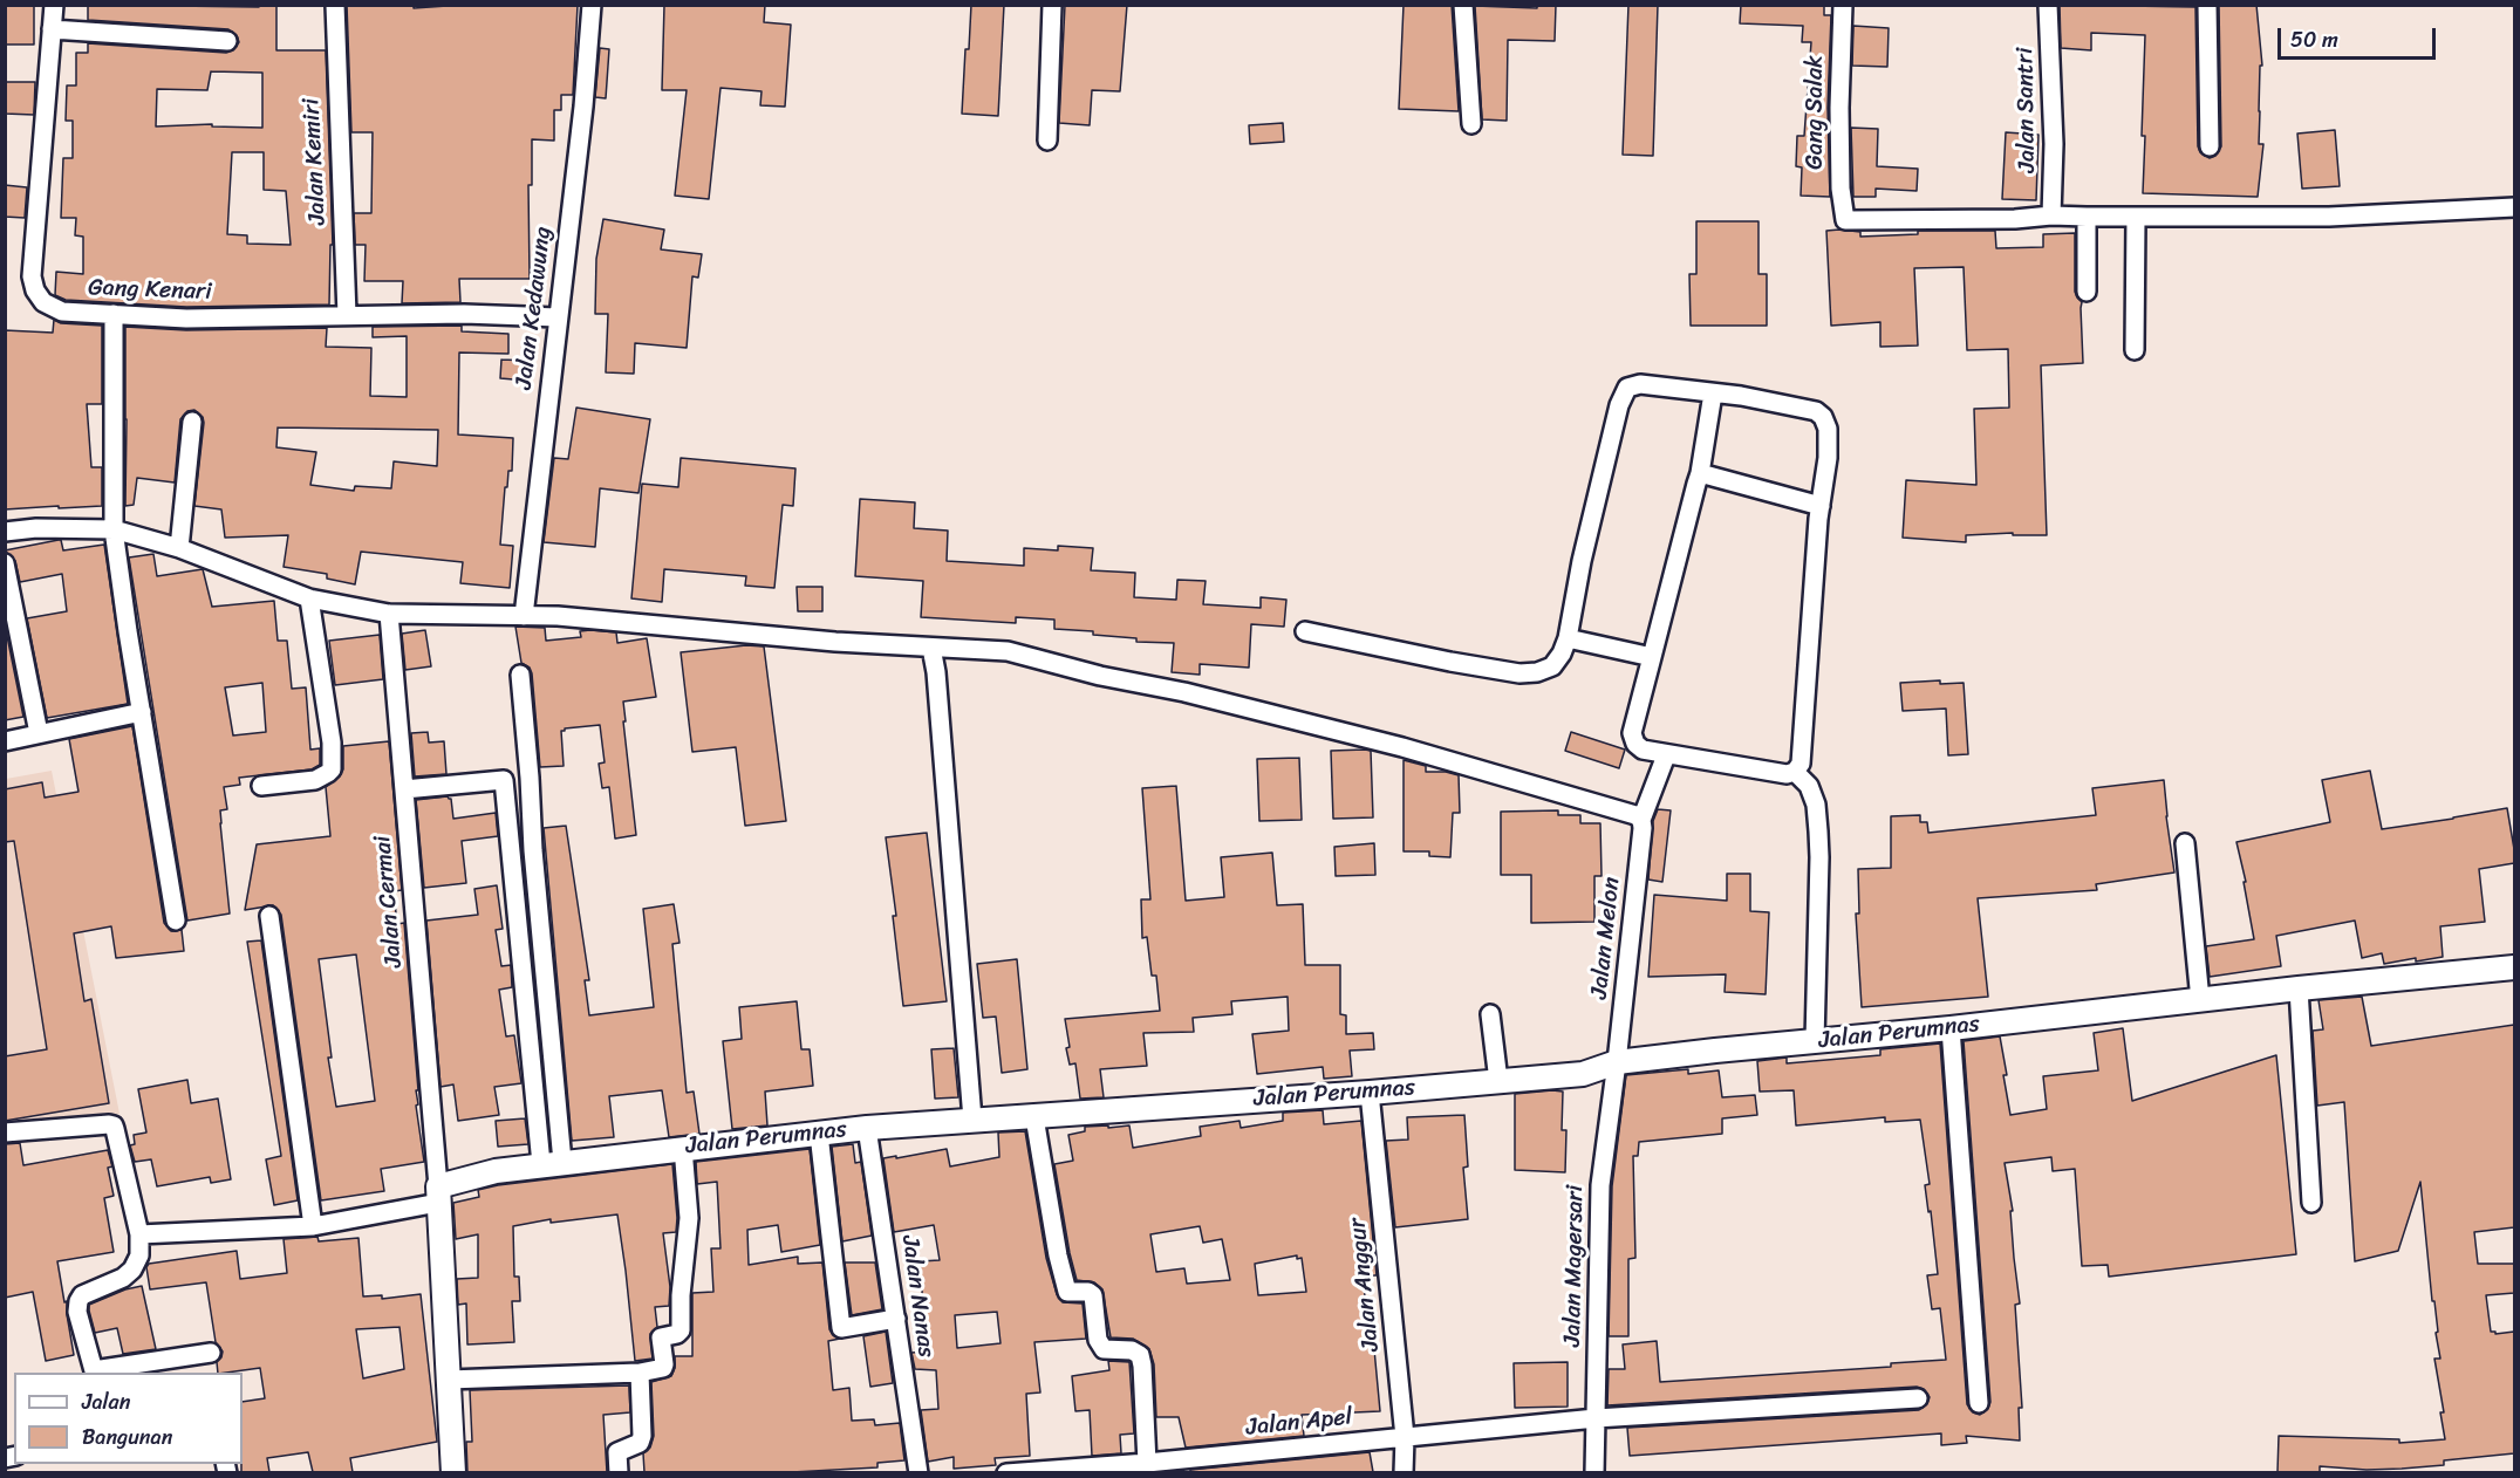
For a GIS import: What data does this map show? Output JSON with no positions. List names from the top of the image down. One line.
{"streets":{"street":["Jalan Santri","Gang Salak","Jalan Kemiri","Gang Kenari","Jalan Kedawung","Jalan Cermai","Jalan Melon","Jalan Perumnas","Jalan Magersari","Jalan Anggur","Jalan Nanas","Jalan Apel"]},"crossings":[["Jalan Santri","Gang Salak"],["Jalan Kemiri","Gang Kenari"],["Gang Kenari","Jalan Kedawung"],["Jalan Cermai","Jalan Perumnas"],["Jalan Melon","Jalan Perumnas"],["Jalan Melon","Jalan Magersari"],["Jalan Perumnas","Jalan Magersari"],["Jalan Perumnas","Jalan Anggur"],["Jalan Perumnas","Jalan Nanas"],["Jalan Magersari","Jalan Apel"],["Jalan Anggur","Jalan Apel"]],"legend":["Jalan","Bangunan"],"scale_bar":"50 m"}
